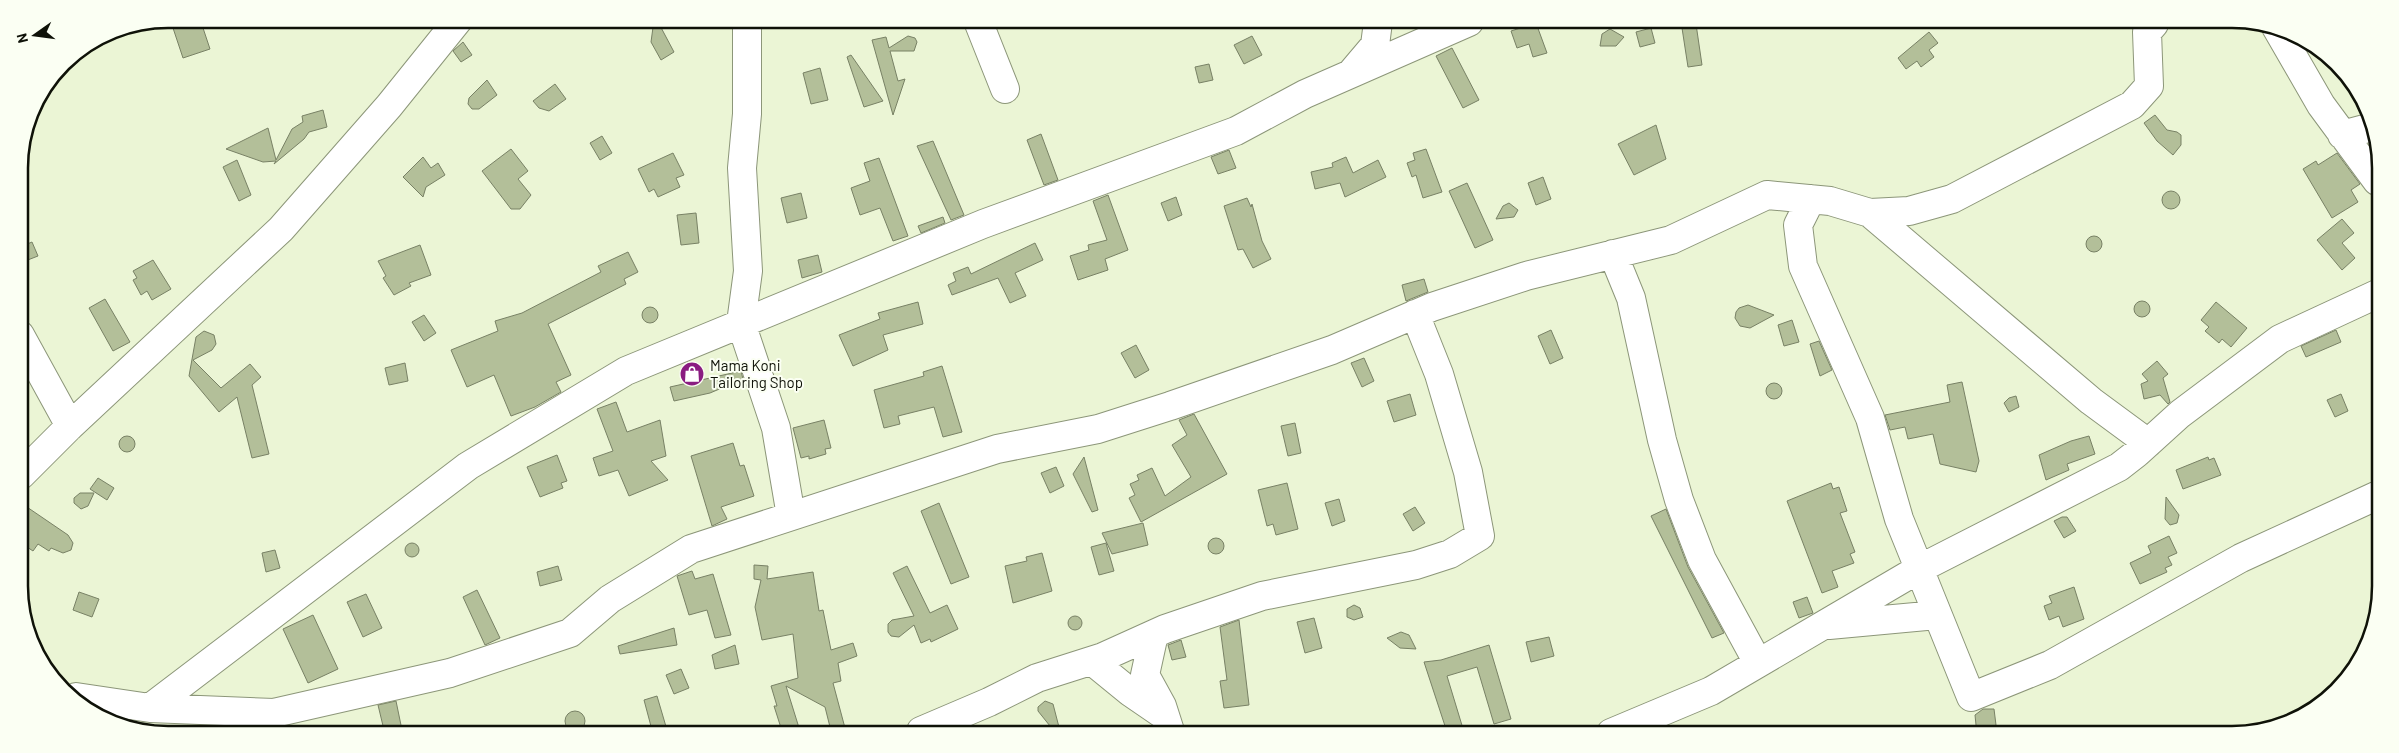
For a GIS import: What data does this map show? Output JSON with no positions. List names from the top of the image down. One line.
{"places":{"shop":["Mama Koni Tailoring Shop"]},"north":"left"}
